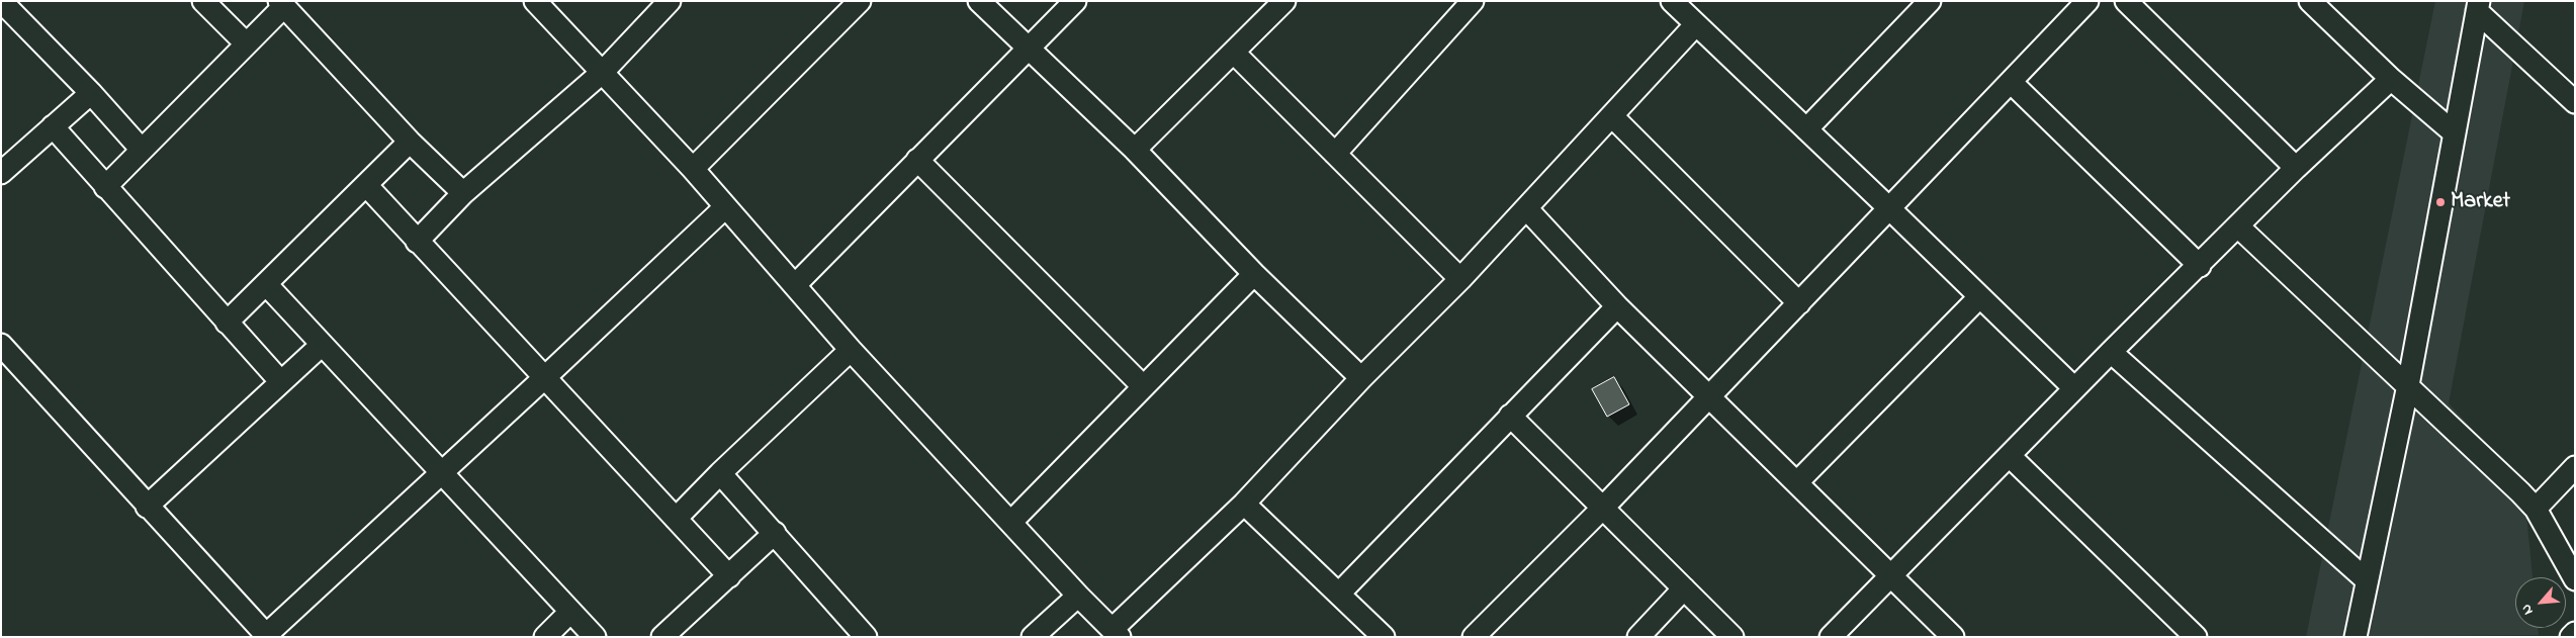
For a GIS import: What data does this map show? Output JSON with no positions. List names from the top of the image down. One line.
{"places":["Market"],"north":"bottom left"}
